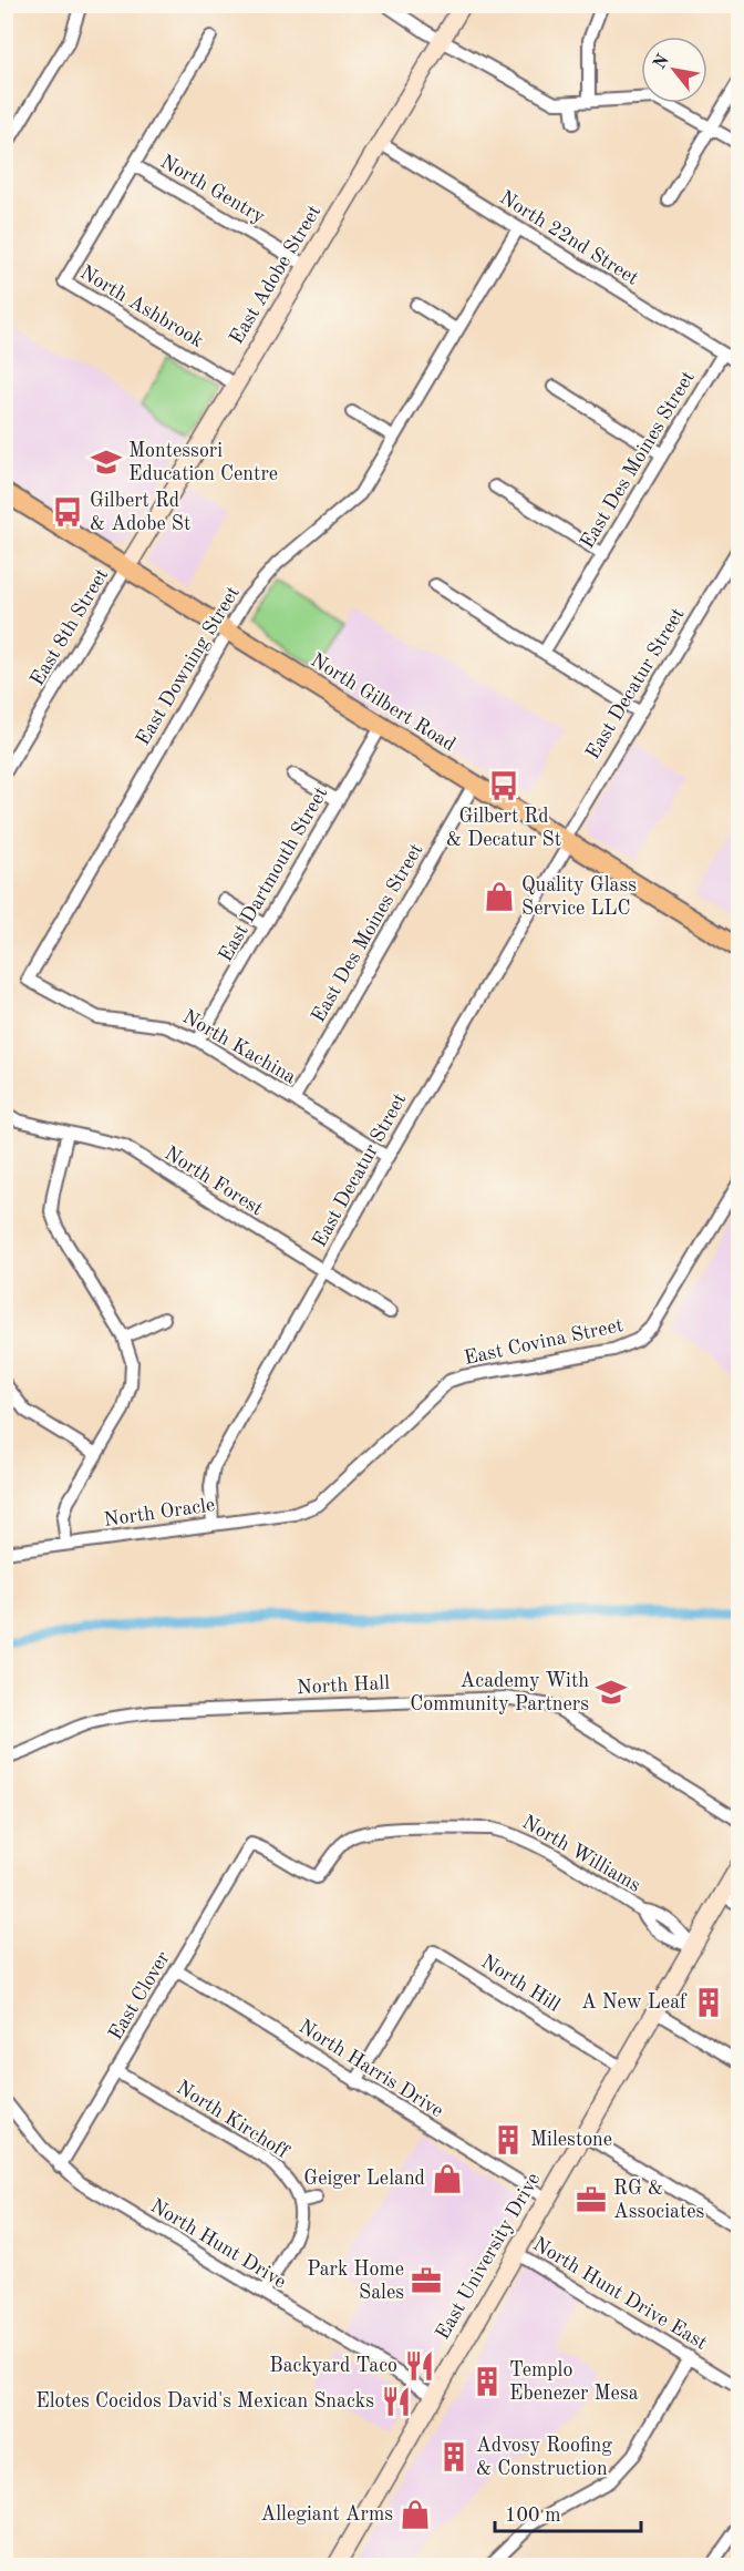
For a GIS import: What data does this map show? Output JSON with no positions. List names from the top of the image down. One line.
{"streets":{"main road":["East Adobe Street","North Gilbert Road","East University Drive"],"street":["North Gentry","North 22nd Street","North Ashbrook","East Des Moines Street","East 8th Street","East Downing Street","East Decatur Street","East Dartmouth Street","North Kachina","North Forest","East Covina Street","North Oracle","North Hall","North Williams","North Hill","East Clover","North Harris Drive","North Kirchoff","North Hunt Drive","North Hunt Drive East"]},"crossings":[["North Gentry","East Adobe Street"],["North Gentry","North Ashbrook"],["North 22nd Street","East Adobe Street"],["North 22nd Street","East Des Moines Street"],["North 22nd Street","East Downing Street"],["East Adobe Street","North Ashbrook"],["East Adobe Street","East 8th Street"],["East Adobe Street","North Gilbert Road"],["East Des Moines Street","North Gilbert Road"],["East Des Moines Street","North Kachina"],["East 8th Street","North Gilbert Road"],["East Downing Street","North Gilbert Road"],["East Downing Street","North Kachina"],["East Decatur Street","North Gilbert Road"],["East Decatur Street","North Kachina"],["East Decatur Street","North Forest"],["East Decatur Street","North Oracle"],["North Gilbert Road","East Dartmouth Street"],["East Dartmouth Street","North Kachina"],["East Covina Street","North Oracle"],["North Williams","East Clover"],["North Williams","East University Drive"],["North Hill","North Harris Drive"],["North Hill","East University Drive"],["East Clover","North Harris Drive"],["East Clover","North Kirchoff"],["East Clover","North Hunt Drive"],["North Harris Drive","East University Drive"],["North Hunt Drive","East University Drive"],["East University Drive","North Hunt Drive East"]],"places":{"school or university":["Montessori Education Centre","Academy With Community Partners"],"bus stop":["Gilbert Rd & Adobe St","Gilbert Rd & Decatur St"],"shop":["Quality Glass Service LLC","Geiger Leland","Allegiant Arms"],"building":["A New Leaf","Milestone","Templo Ebenezer Mesa","Advosy Roofing & Construction"],"office":["RG & Associates","Park Home Sales"],"restaurant":["Backyard Taco","Elotes Cocidos David's Mexican Snacks"]},"scale_bar":"100 m","north":"top left"}
